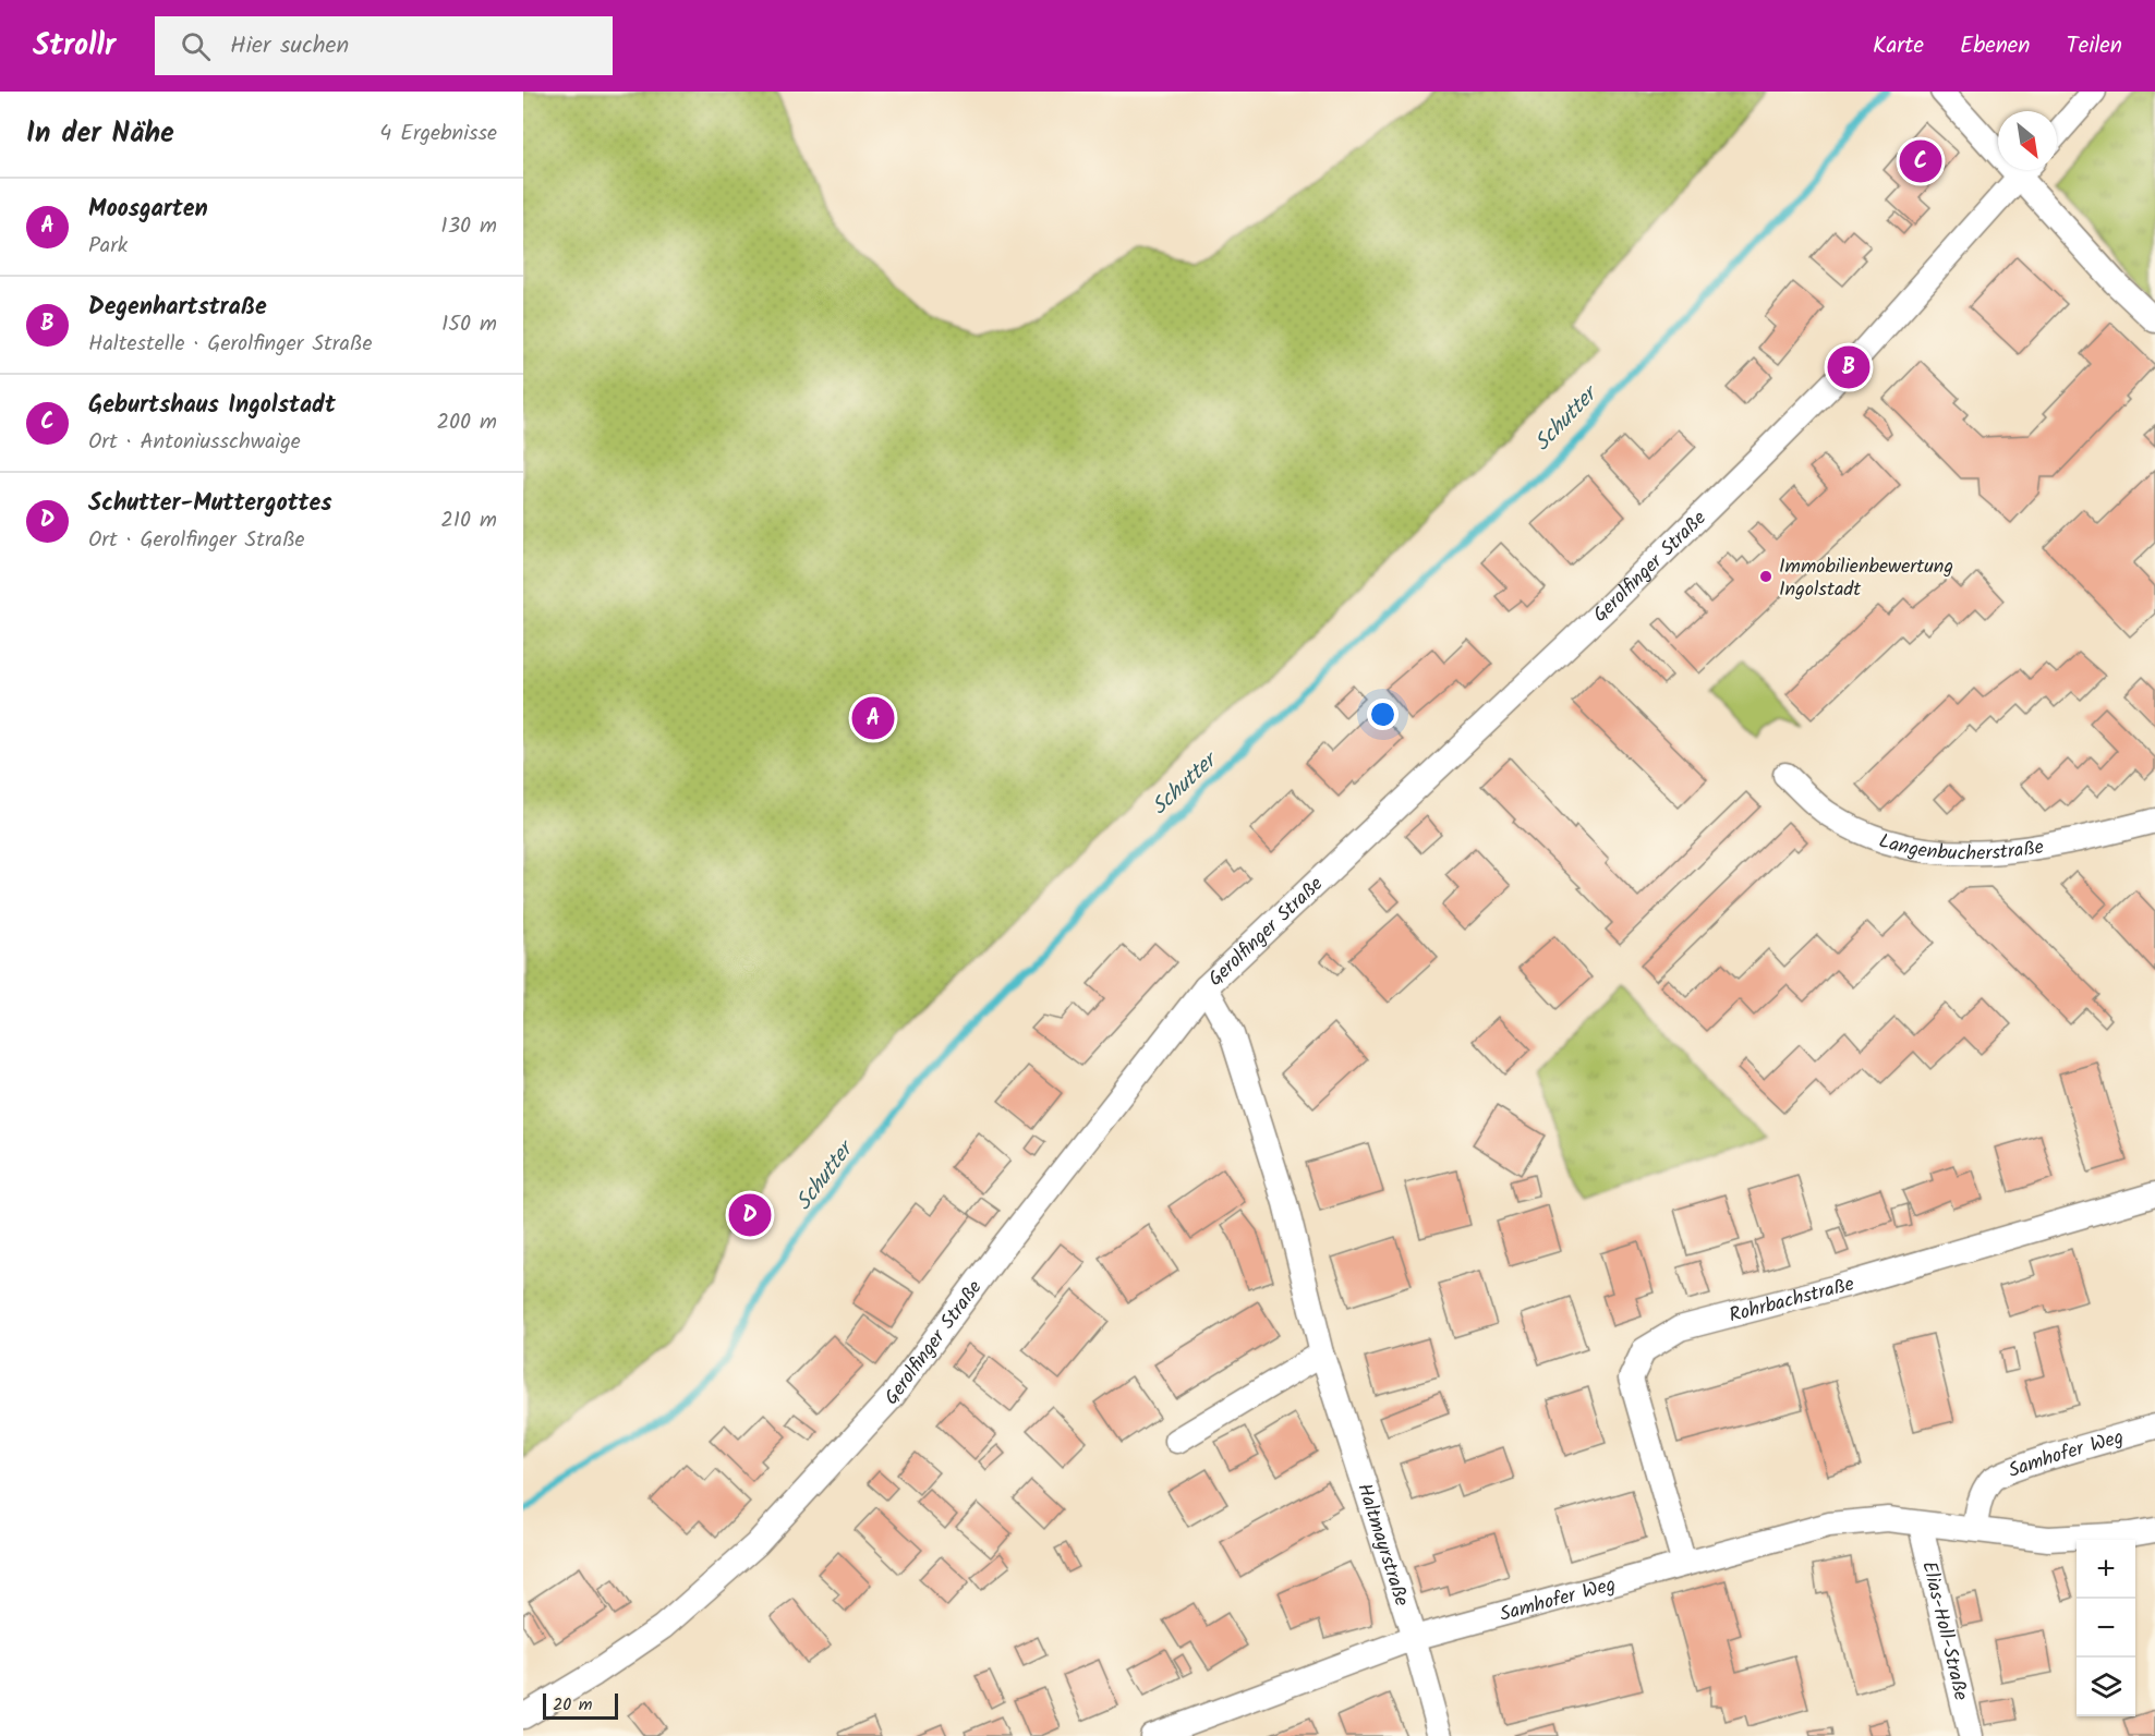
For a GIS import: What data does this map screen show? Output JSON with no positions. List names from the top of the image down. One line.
{"streets":{"street":["Gerolfinger Straße","Langenbucherstraße","Rohrbachstraße","Samhofer Weg","Haltmayrstraße","Elias-Holl-Straße"]},"crossings":[["Gerolfinger Straße","Haltmayrstraße"],["Rohrbachstraße","Samhofer Weg"],["Samhofer Weg","Haltmayrstraße"],["Samhofer Weg","Elias-Holl-Straße"]],"water":["Schutter"],"places":["Immobilienbewertung Ingolstadt"],"scale_bar":"20 m","north":"bottom right","page":{"header":"Strollr","search":"Hier suchen","nav":["Karte","Ebenen","Teilen"],"heading":["In der Nähe","4 Ergebnisse"],"pins":["C","B","A","D"],"list":[{"mark":"A","name":"Moosgarten","note":"Park","value":"130 m"},{"mark":"B","name":"Degenhartstraße","note":"Haltestelle · Gerolfinger Straße","value":"150 m"},{"mark":"C","name":"Geburtshaus Ingolstadt","note":"Ort · Antoniusschwaige","value":"200 m"},{"mark":"D","name":"Schutter-Muttergottes","note":"Ort · Gerolfinger Straße","value":"210 m"}],"map_buttons":["+","−"],"scale":"20 m"}}
